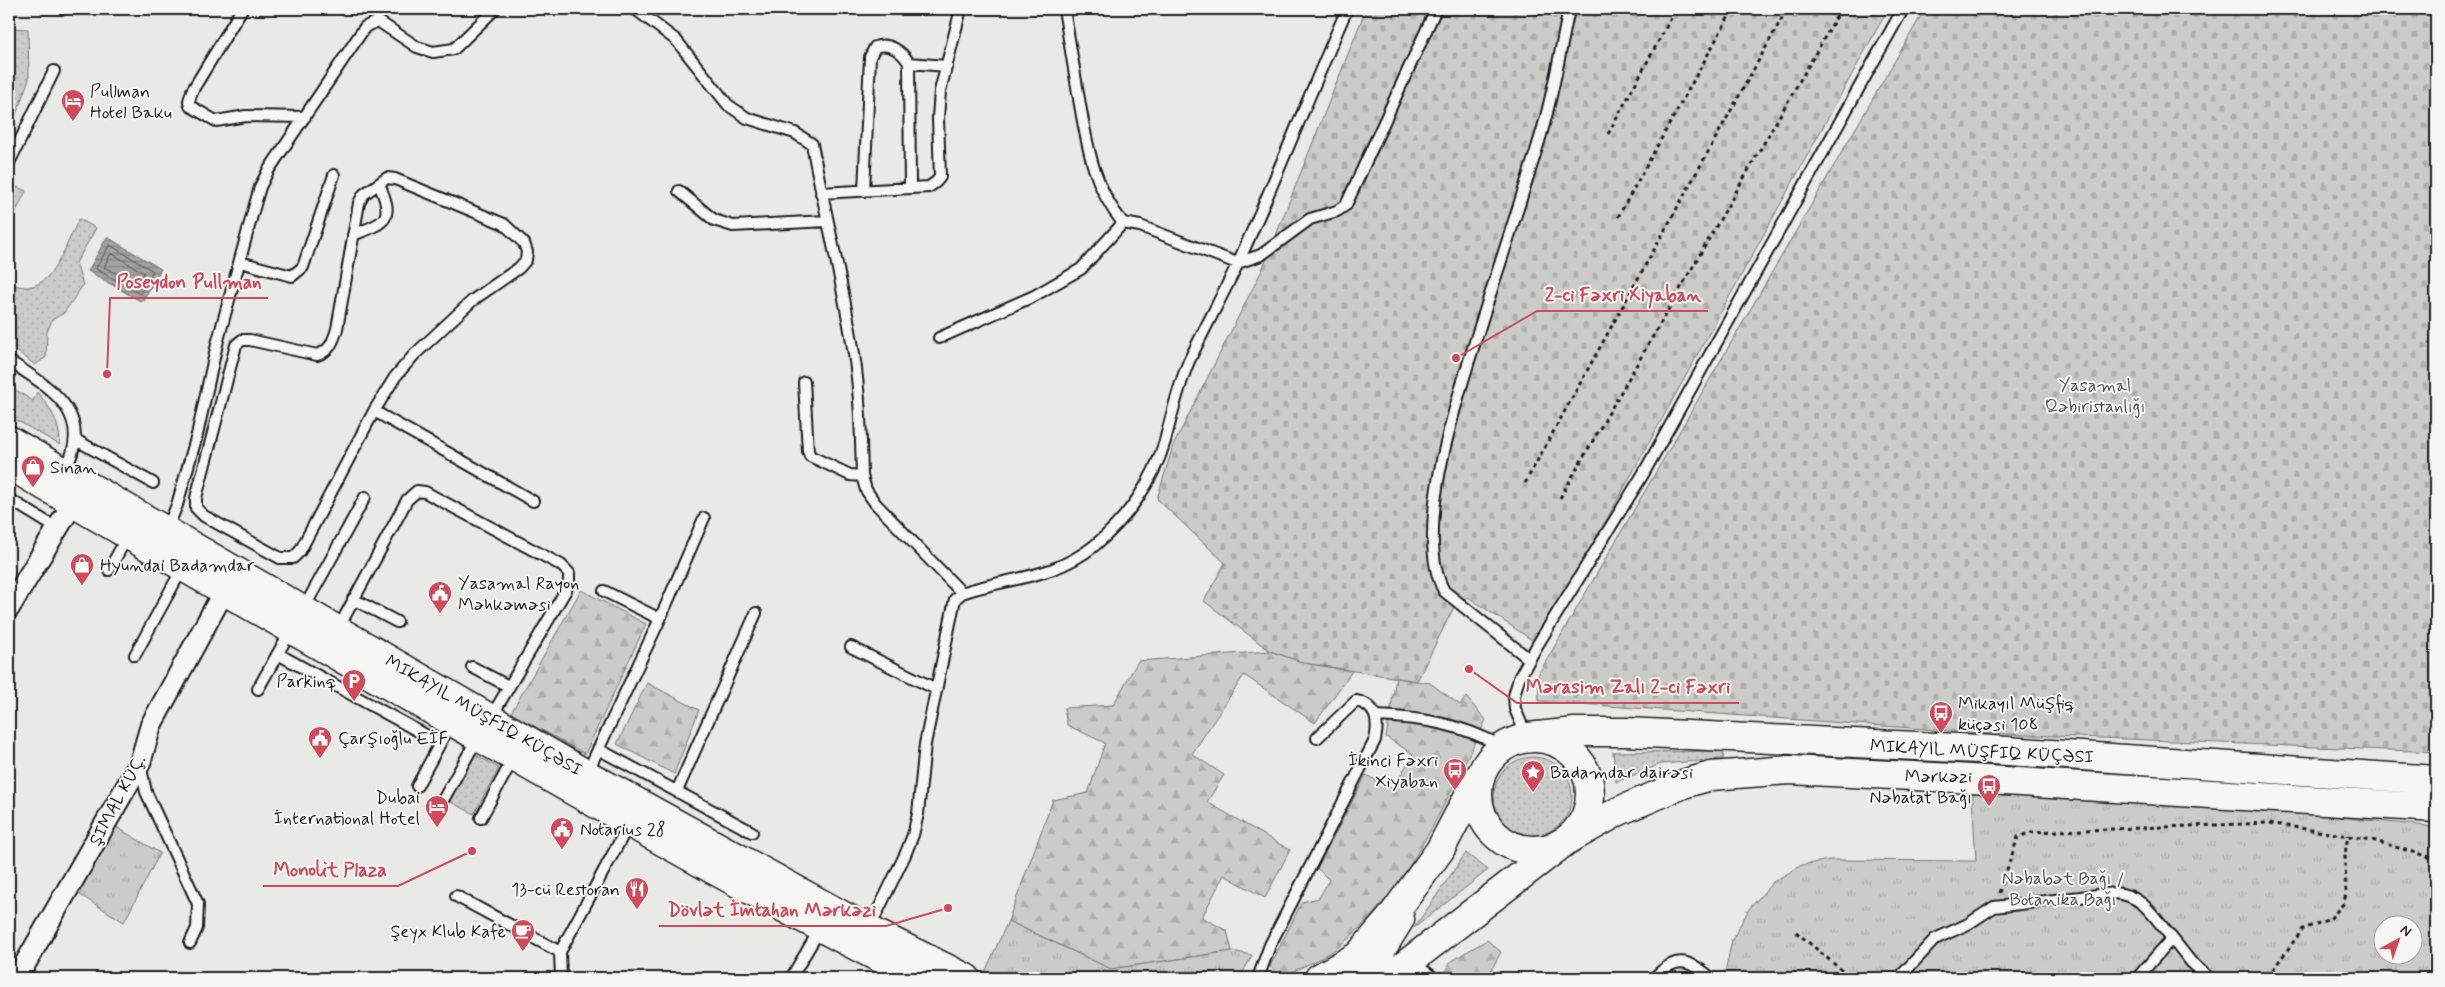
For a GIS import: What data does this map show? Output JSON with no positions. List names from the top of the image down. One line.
{"streets":{"street":["ŞIMAL KÜÇ."]},"parks":["Yasamal Qəbiristanlığı","Nəbabət Bağı / Botanika Bağı"],"places":{"hotel":["Pullman Hotel Baku","Dubai İnternational Hotel"],"other":["2-ci Fəxri Xiyaban","Poseydon Pullman","Mərasim Zalı 2-ci Fəxri","Monolit Plaza","Dövlət İmtahan Mərkəzi"],"shop":["Sinan","Hyundai Badamdar"],"public building":["Yasamal Rayon Məhkəməsi","Çarşıoğlu EİF","Notarius 28"],"parking":["Parkinq"],"bus stop":["Mikayıl Müşfiq küçəsi 108","İkinci Fəxri Xiyaban","Mərkəzi Nəbatat Bağı"],"place":["Badamdar dairəsi"],"restaurant":["13-cü Restoran"],"cafe":["Şeyx Klub Kafe"]},"north":"top right"}
